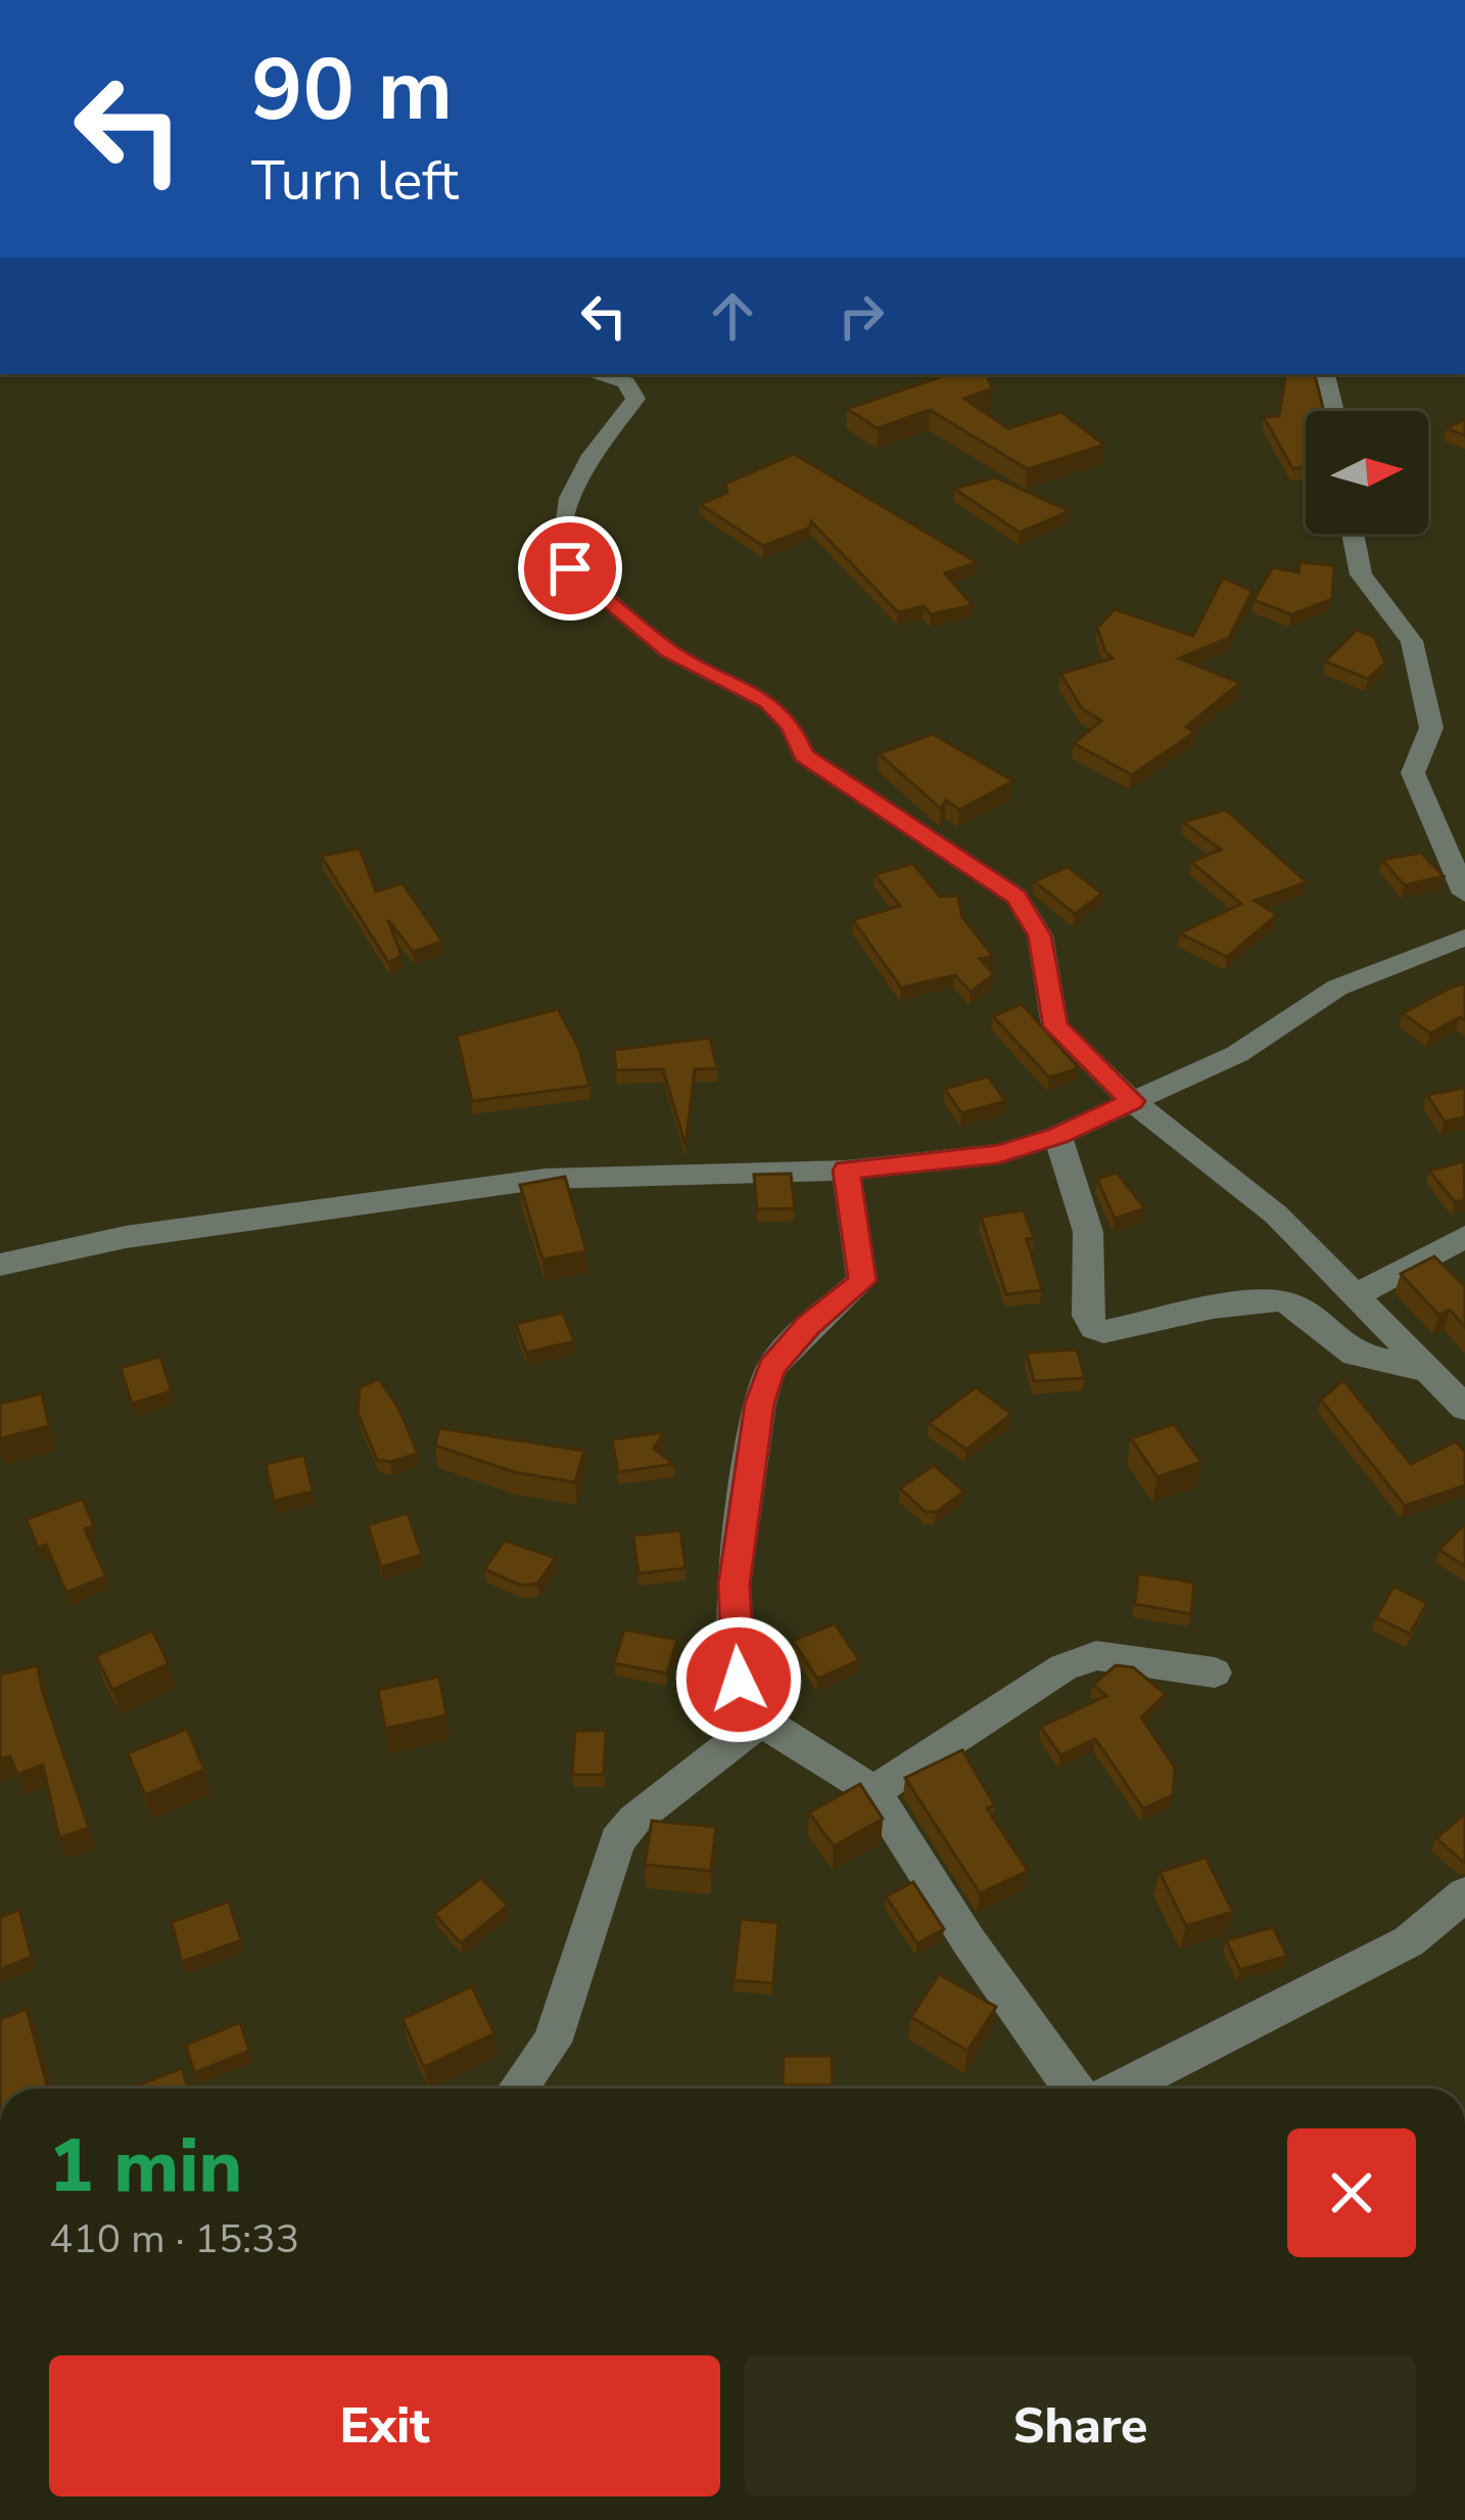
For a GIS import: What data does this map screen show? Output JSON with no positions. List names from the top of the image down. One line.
{"north":"right","page":{"turn":["90 m","Turn left"],"heading":["1 min","410 m · 15:33"],"buttons":["Exit","Share"]}}
